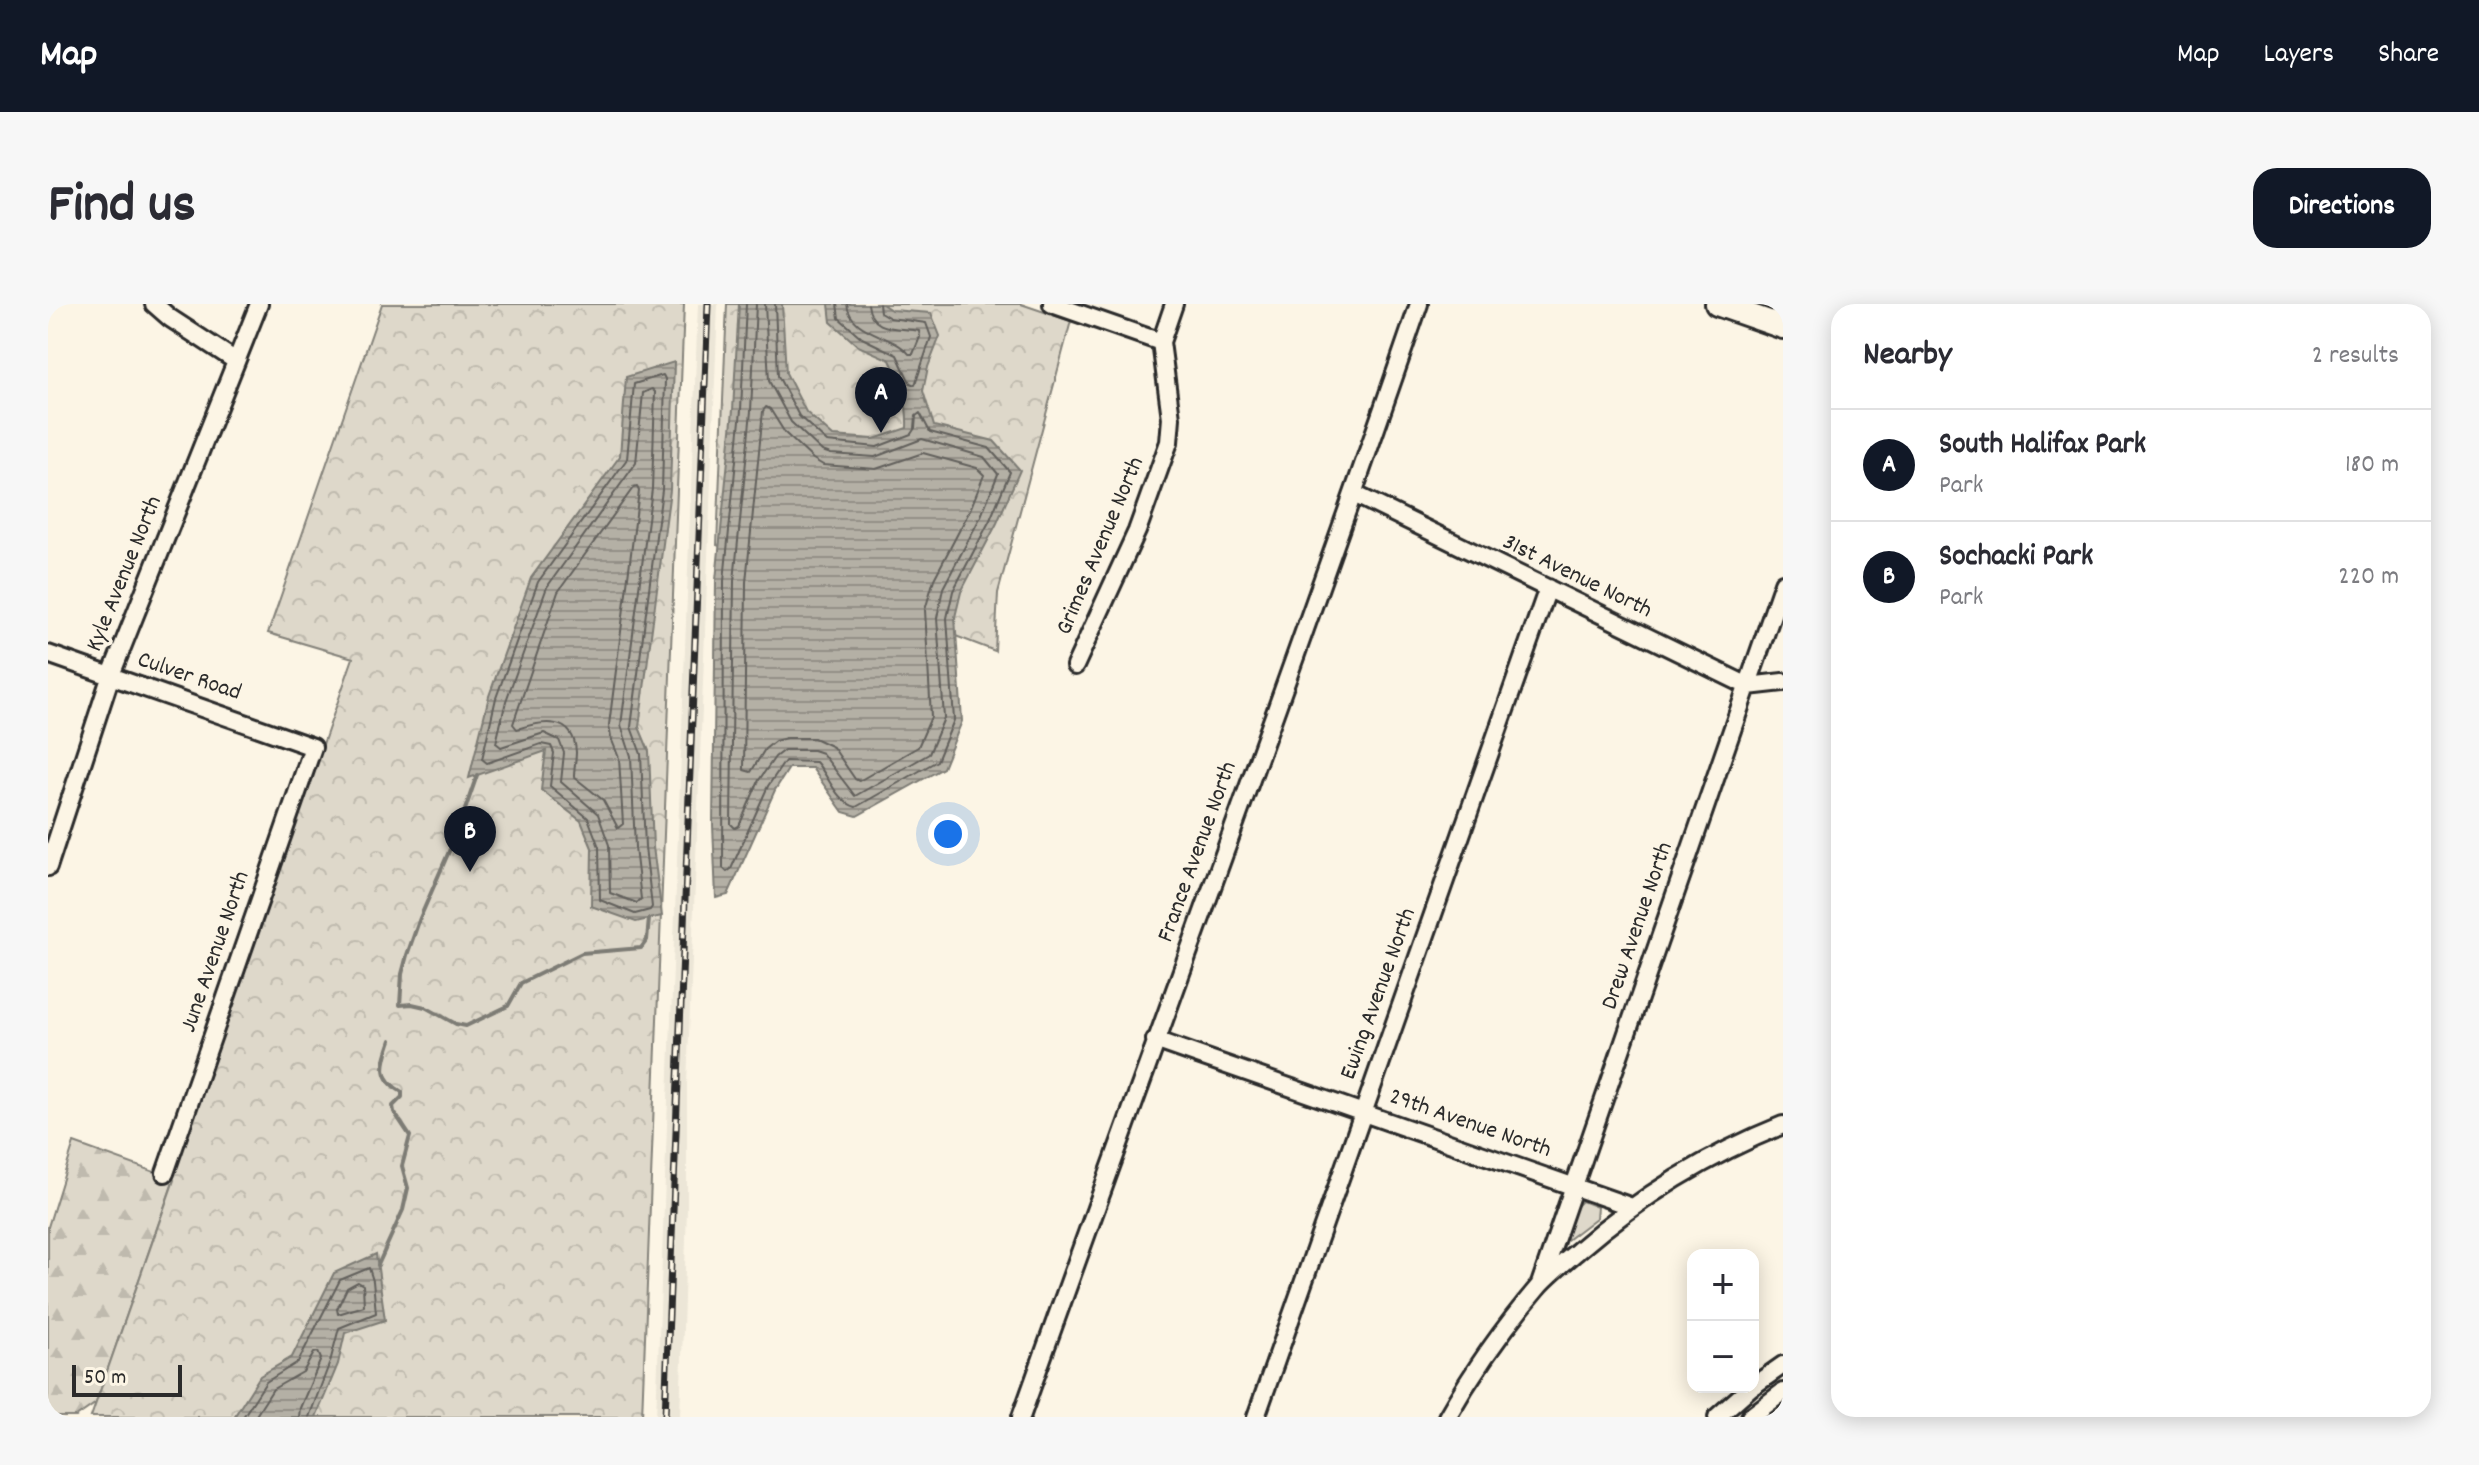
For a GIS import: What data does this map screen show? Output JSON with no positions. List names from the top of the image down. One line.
{"streets":{"street":["Grimes Avenue North","Kyle Avenue North","31st Avenue North","Culver Road","France Avenue North","Drew Avenue North","June Avenue North","Ewing Avenue North","29th Avenue North"]},"crossings":[["Kyle Avenue North","Culver Road"],["31st Avenue North","France Avenue North"],["31st Avenue North","Drew Avenue North"],["31st Avenue North","Ewing Avenue North"],["Culver Road","June Avenue North"],["France Avenue North","29th Avenue North"],["Drew Avenue North","29th Avenue North"],["Ewing Avenue North","29th Avenue North"]],"scale_bar":"50 m","page":{"header":"Map","nav":["Map","Layers","Share"],"title":"Find us","buttons":"Directions","heading":["Nearby","2 results"],"pins":["A","B"],"list":[{"mark":"A","name":"South Halifax Park","note":"Park","value":"180 m"},{"mark":"B","name":"Sochacki Park","note":"Park","value":"220 m"}],"map_buttons":["+","−"],"scale":"50 m"}}
